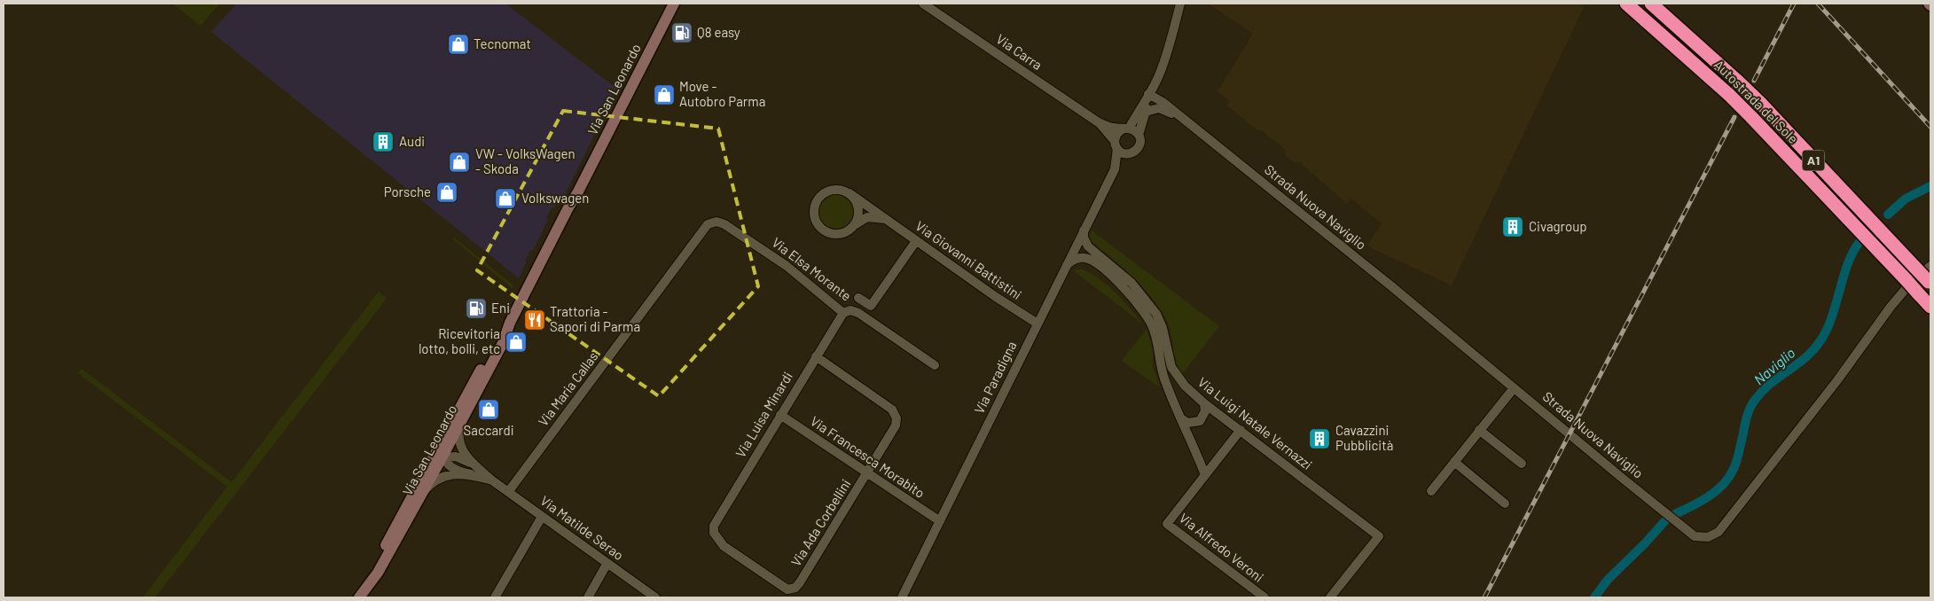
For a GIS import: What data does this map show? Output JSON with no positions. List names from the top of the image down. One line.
{"streets":{"highway":["Autostrada del Sole","A1"],"main road":["Via San Leonardo"],"street":["Via Carra","Strada Nuova Naviglio","Via Giovanni Battistini","Via Elsa Morante","Via Paradigna","Via Maria Callas","Via Luisa Minardi","Via Luigi Natale Vernazzi","Via Francesca Morabito","Via Ada Corbellini","Via Matilde Serao","Via Alfredo Veroni"]},"crossings":[["Via San Leonardo","Via Matilde Serao"],["Via Giovanni Battistini","Via Paradigna"],["Via Elsa Morante","Via Maria Callas"],["Via Elsa Morante","Via Luisa Minardi"],["Via Paradigna","Via Luigi Natale Vernazzi"],["Via Paradigna","Via Francesca Morabito"],["Via Maria Callas","Via Matilde Serao"],["Via Luisa Minardi","Via Francesca Morabito"],["Via Luisa Minardi","Via Ada Corbellini"],["Via Luigi Natale Vernazzi","Via Alfredo Veroni"],["Via Francesca Morabito","Via Ada Corbellini"]],"water":["Naviglio"],"places":{"fuel station":["Q8 easy","Eni"],"shop":["Tecnomat","Move - Autobro Parma","VW - VolksWagen - Skoda","Porsche","Volkswagen","Ricevitoria lotto, bolli, etc","Saccardi"],"building":["Audi","Civagroup","Cavazzini Pubblicità"],"restaurant":["Trattoria - Sapori di Parma"]}}
